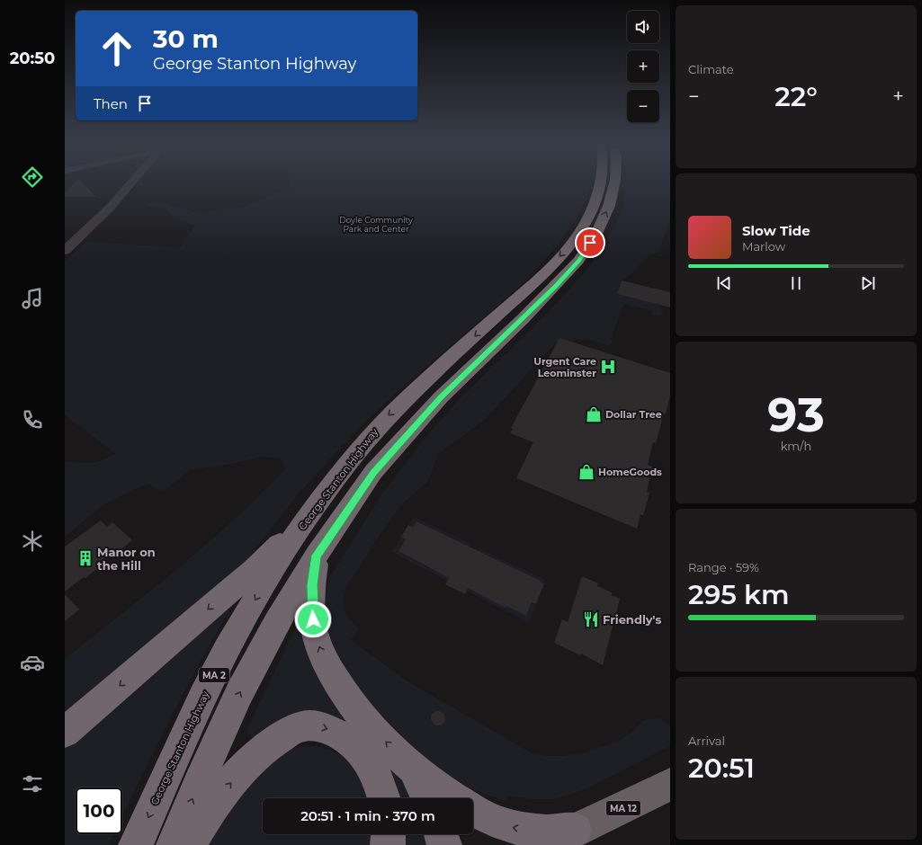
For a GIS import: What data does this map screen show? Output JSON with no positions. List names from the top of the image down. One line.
{"streets":{"highway":["George Stanton Highway","MA 2","MA 12"]},"parks":["Doyle Community Park and Center"],"places":{"hospital":["Urgent Care Leominster"],"shop":["Dollar Tree","HomeGoods"],"building":["Manor on the Hill"],"restaurant":["Friendly's"]},"page":{"tabs":"20:50","tile":["Climate",["93","km/h"],["Range · 59%","295 km"],["Arrival","20:51"]],"map_buttons":["+","−"],"turn":["30 m","George Stanton Highway"],"heat":["−","22°","+"],"then":"Then","song":["Slow Tide","Marlow"],"limit":"100","trip":"20:51 · 1 min · 370 m"}}
